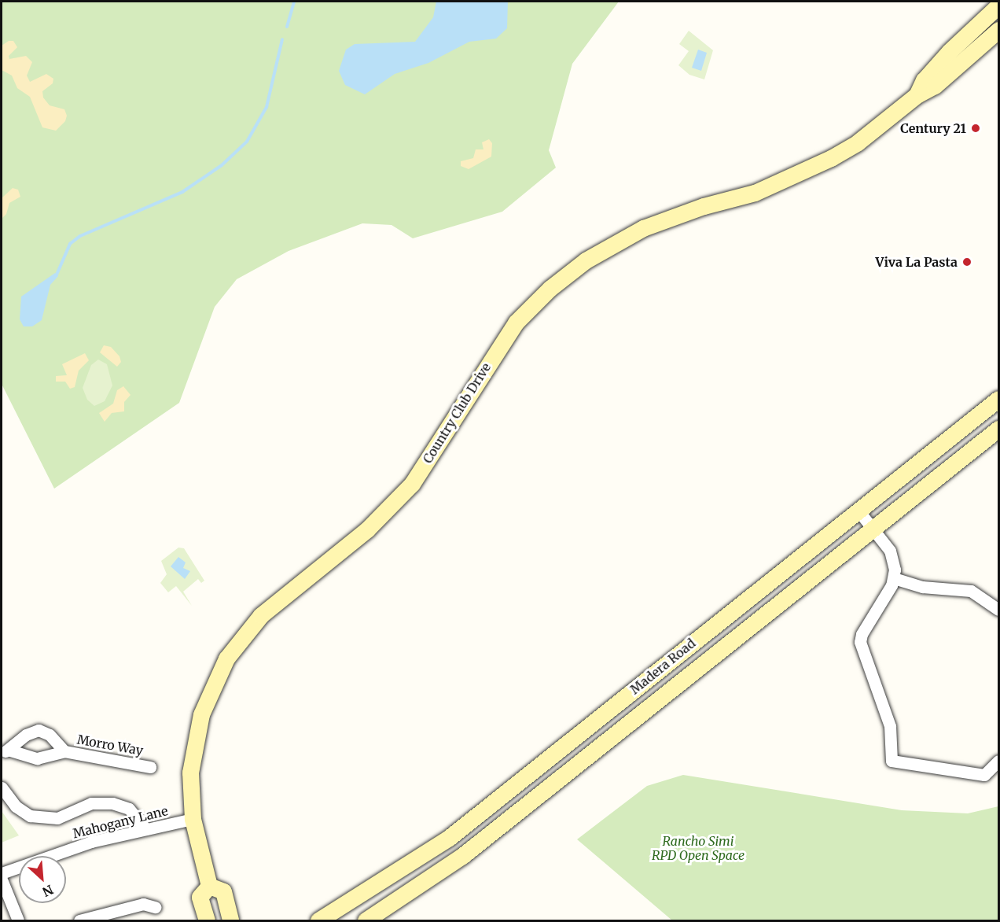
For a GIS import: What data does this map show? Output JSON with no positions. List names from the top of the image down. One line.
{"streets":{"main road":["Country Club Drive","Madera Road"],"street":["Morro Way","Mahogany Lane"]},"crossings":[["Country Club Drive","Mahogany Lane"]],"parks":["Rancho Simi RPD Open Space"],"places":["Century 21","Viva La Pasta"],"north":"bottom right"}
